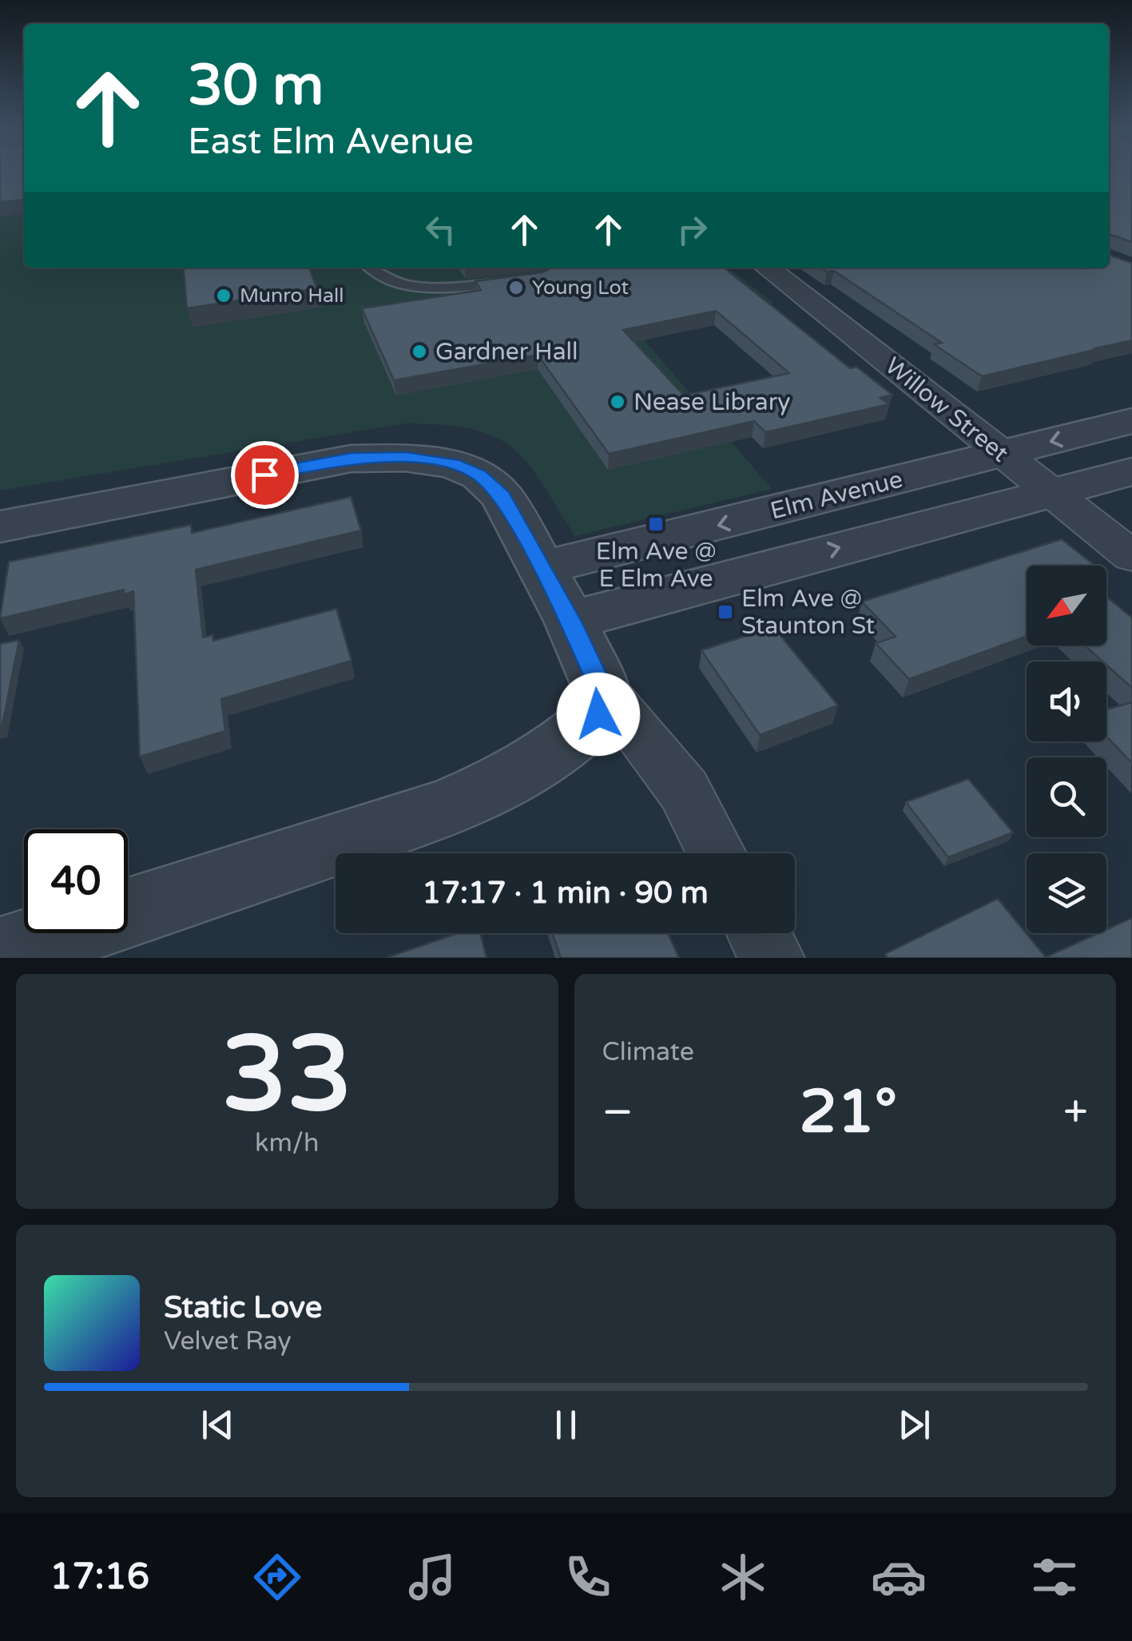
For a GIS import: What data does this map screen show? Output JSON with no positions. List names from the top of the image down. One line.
{"streets":{"street":["Willow Street","Elm Avenue"]},"crossings":[["Willow Street","Elm Avenue"]],"places":{"other":["Young Lot","Munro Hall","Gardner Hall","Nease Library"],"transit":["Elm Ave @ E Elm Ave","Elm Ave @ Staunton St"]},"north":"bottom left","page":{"turn":["30 m","East Elm Avenue"],"limit":"40","trip":"17:17 · 1 min · 90 m","tile":[["33","km/h"],"Climate"],"heat":["−","21°","+"],"song":["Static Love","Velvet Ray"],"tabs":"17:16"}}
